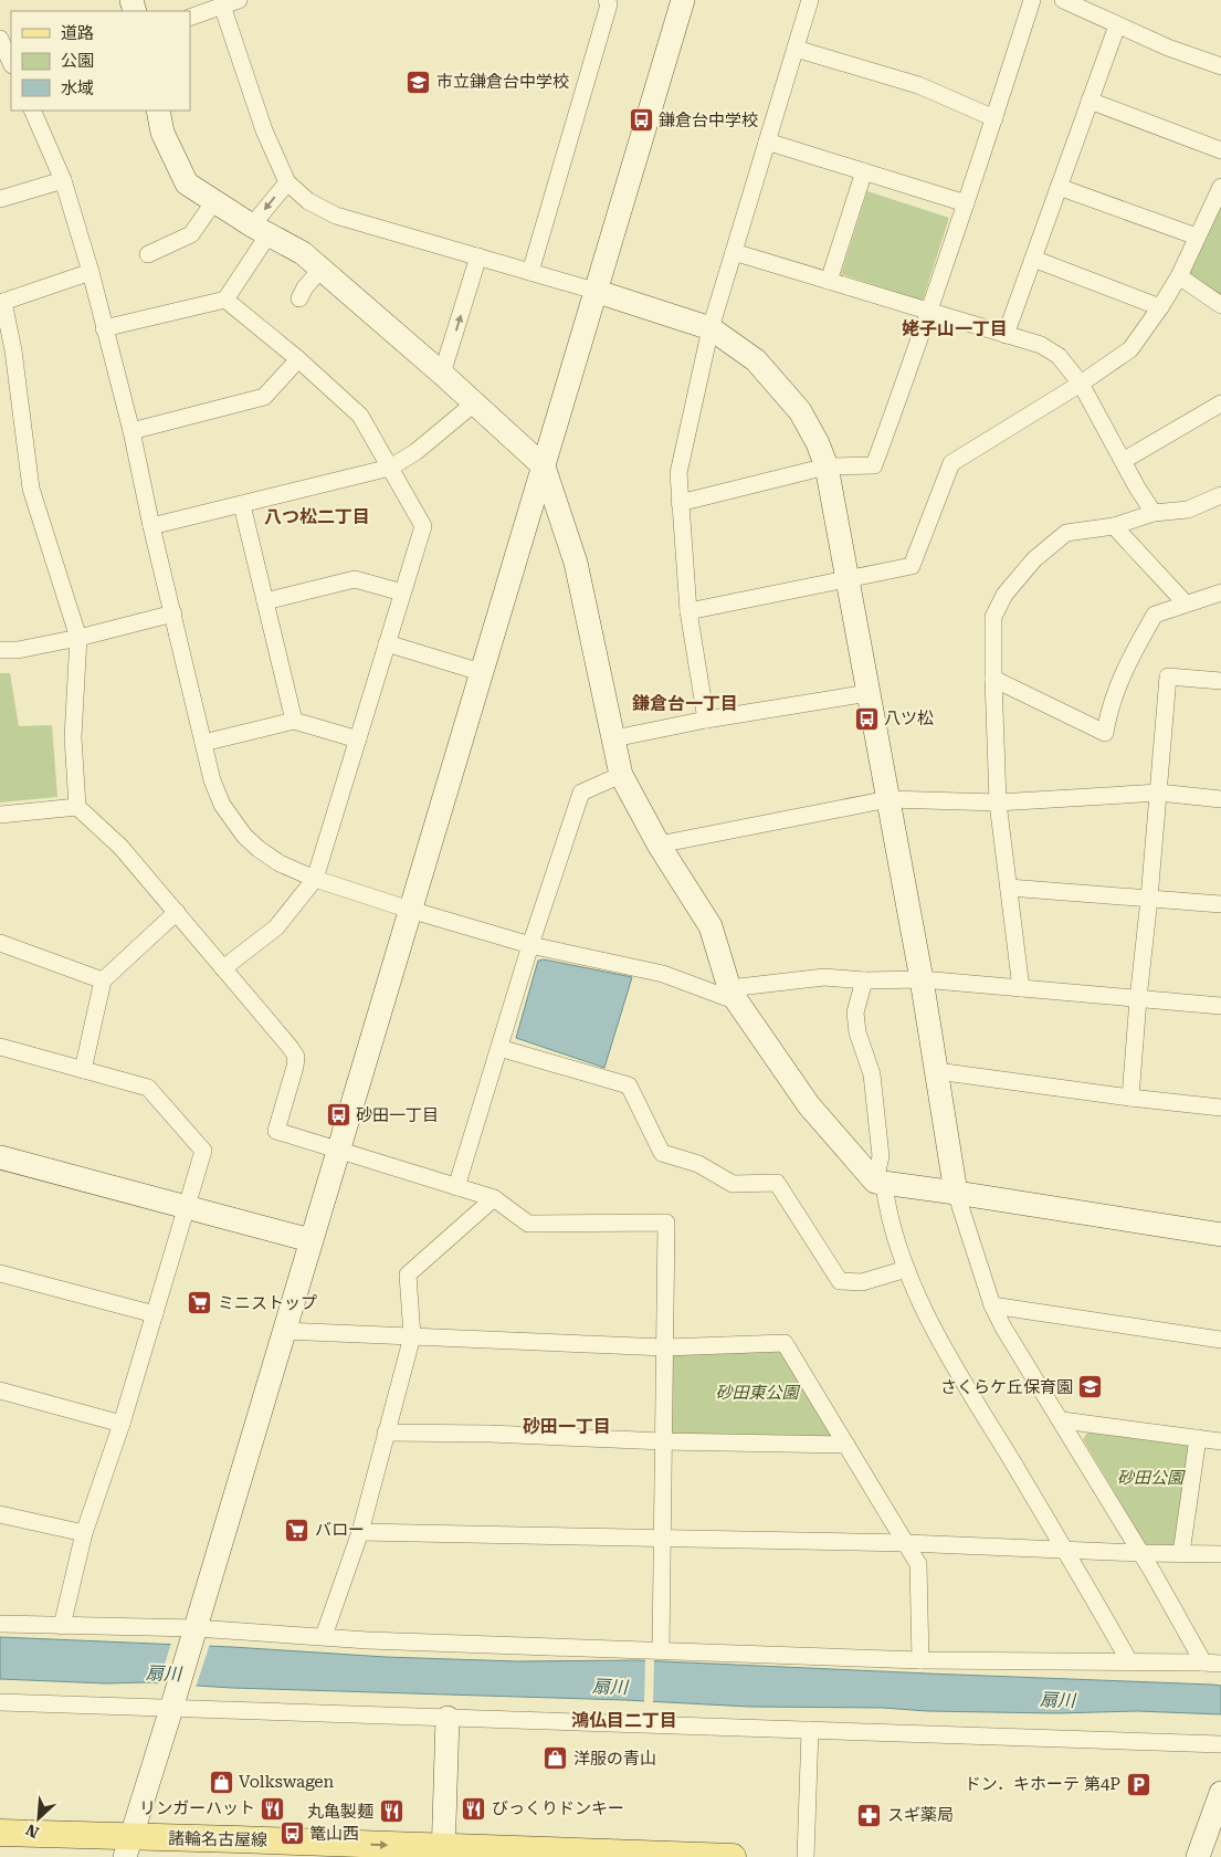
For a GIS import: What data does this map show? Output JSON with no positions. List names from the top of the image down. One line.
{"streets":{"main road":["諸輪名古屋線"]},"districts":["姥子山一丁目","八つ松二丁目","鎌倉台一丁目","砂田一丁目","鴻仏目二丁目"],"water":["扇川"],"parks":["砂田東公園","砂田公園"],"places":{"school or university":["市立鎌倉台中学校","さくらケ丘保育園"],"bus stop":["鎌倉台中学校","八ツ松","砂田一丁目","篭山西"],"supermarket":["ミニストップ","バロー"],"shop":["洋服の青山","Volkswagen"],"parking":["ドン．キホーテ 第4P"],"restaurant":["リンガーハット","びっくりドンキー","丸亀製麺"],"pharmacy":["スギ薬局"]},"legend":["道路","公園","水域"],"north":"bottom left"}
